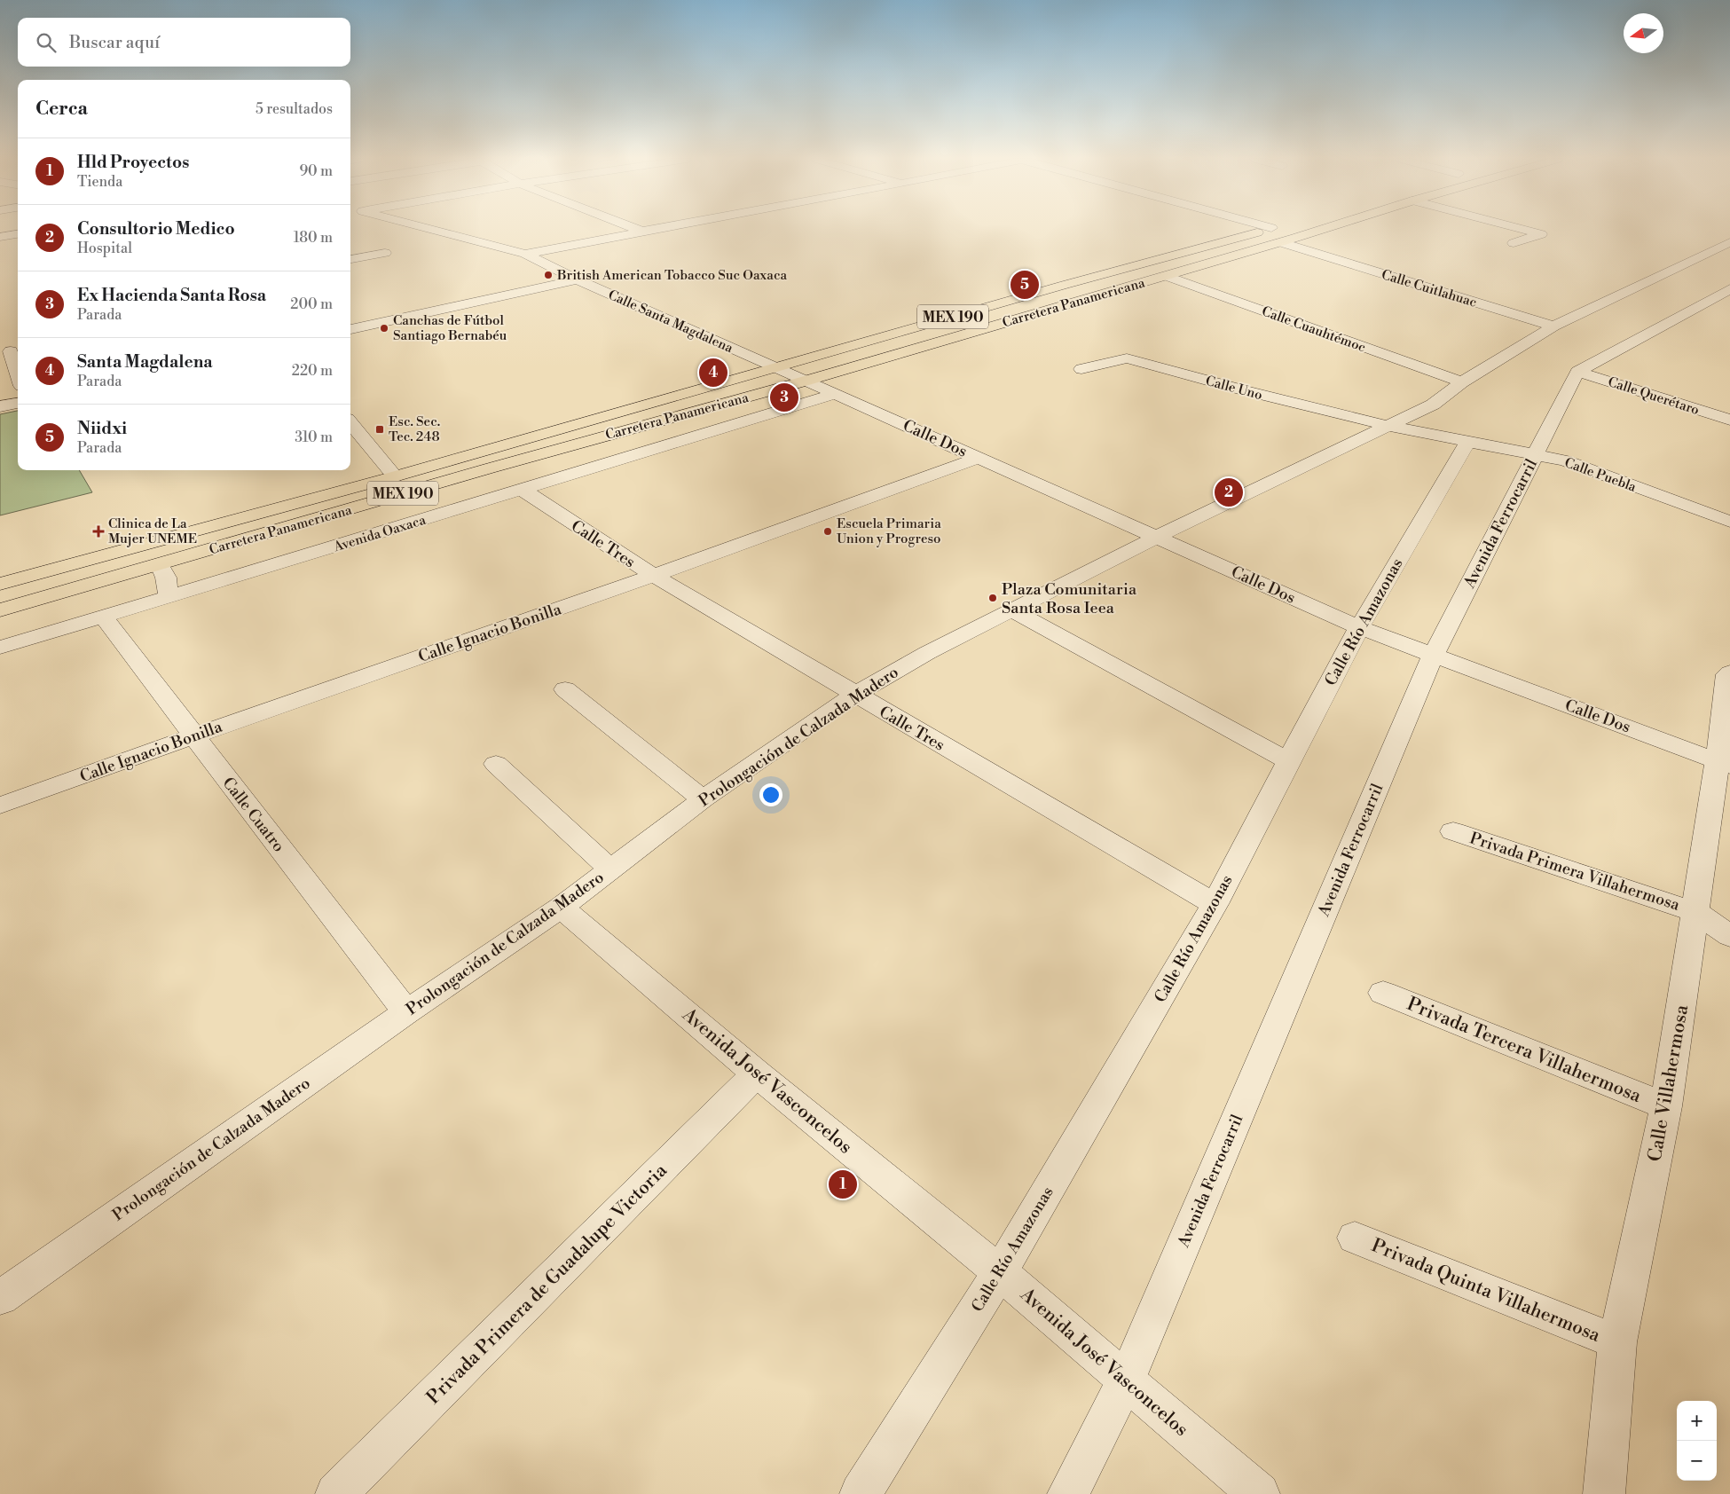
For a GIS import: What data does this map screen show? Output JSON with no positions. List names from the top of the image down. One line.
{"streets":{"highway":["Carretera Panamericana","MEX 190"],"street":["Calle Cuitlahuac","Calle Santa Magdalena","Calle Cuauhtémoc","Calle Uno","Calle Querétaro","Calle Dos","Calle Puebla","Avenida Ferrocarril","Avenida Oaxaca","Calle Tres","Calle Río Amazonas","Calle Ignacio Bonilla","Prolongación de Calzada Madero","Calle Cuatro","Privada Primera Villahermosa","Privada Tercera Villahermosa","Avenida José Vasconcelos","Calle Villahermosa","Privada Primera de Guadalupe Victoria","Privada Quinta Villahermosa"]},"crossings":[["Calle Cuitlahuac","Carretera Panamericana"],["Calle Cuitlahuac","Prolongación de Calzada Madero"],["Carretera Panamericana","Calle Santa Magdalena"],["Carretera Panamericana","Calle Cuauhtémoc"],["Carretera Panamericana","Calle Dos"],["Calle Santa Magdalena","Calle Dos"],["Calle Cuauhtémoc","Prolongación de Calzada Madero"],["Calle Uno","Prolongación de Calzada Madero"],["Calle Querétaro","Avenida Ferrocarril"],["Calle Dos","Avenida Ferrocarril"],["Calle Dos","Avenida Oaxaca"],["Calle Dos","Calle Río Amazonas"],["Calle Dos","Calle Ignacio Bonilla"],["Calle Dos","Prolongación de Calzada Madero"],["Calle Dos","Calle Villahermosa"],["Calle Puebla","Avenida Ferrocarril"],["Calle Puebla","Calle Río Amazonas"],["Avenida Ferrocarril","Avenida José Vasconcelos"],["Avenida Oaxaca","Calle Tres"],["Avenida Oaxaca","Calle Cuatro"],["Calle Tres","Calle Río Amazonas"],["Calle Tres","Calle Ignacio Bonilla"],["Calle Tres","Prolongación de Calzada Madero"],["Calle Río Amazonas","Avenida José Vasconcelos"],["Calle Ignacio Bonilla","Calle Cuatro"],["Prolongación de Calzada Madero","Calle Cuatro"],["Prolongación de Calzada Madero","Avenida José Vasconcelos"],["Privada Primera Villahermosa","Calle Villahermosa"],["Privada Tercera Villahermosa","Calle Villahermosa"],["Avenida José Vasconcelos","Privada Primera de Guadalupe Victoria"],["Calle Villahermosa","Privada Quinta Villahermosa"]],"places":{"other":["British American Tobacco Suc Oaxaca","Canchas de Fútbol Santiago Bernabéu","Escuela Primaria Union y Progreso","Plaza Comunitaria Santa Rosa Ieea"],"transit":["Esc. Sec. Tec. 248"],"health":["Clinica de La Mujer UNEME"]},"north":"left","page":{"search":"Buscar aquí","heading":["Cerca","5 resultados"],"list":[{"mark":"1","name":"Hld Proyectos","note":"Tienda","value":"90 m"},{"mark":"2","name":"Consultorio Medico","note":"Hospital","value":"180 m"},{"mark":"3","name":"Ex Hacienda Santa Rosa","note":"Parada","value":"200 m"},{"mark":"4","name":"Santa Magdalena","note":"Parada","value":"220 m"},{"mark":"5","name":"Niidxi","note":"Parada","value":"310 m"}],"pins":["5","4","3","2","1"],"map_buttons":["+","−"]}}
